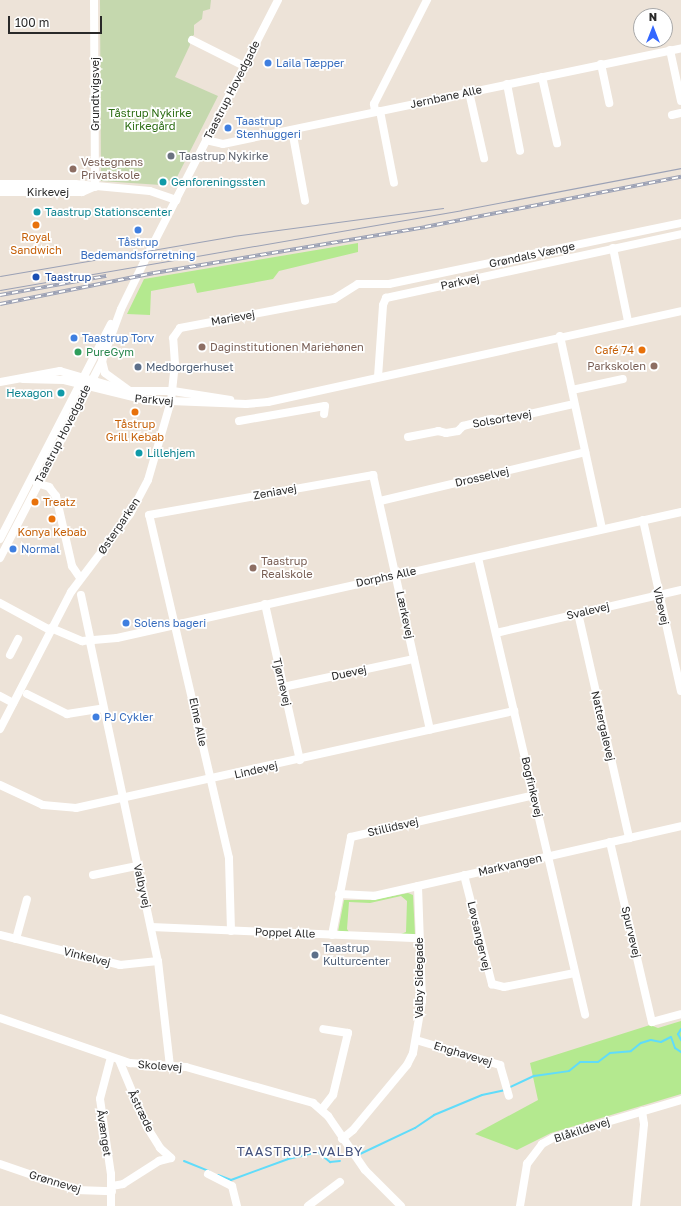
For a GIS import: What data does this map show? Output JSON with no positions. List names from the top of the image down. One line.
{"streets":{"street":["Taastrup Hovedgade","Grundtvigsvej","Jernbane Alle","Kirkevej","Grøndals Vænge","Parkvej","Marievej","Solsortevej","Drosselvej","Zeniavej","Østerparken","Dorphs Alle","Vibevej","Svalevej","Lærkevej","Duevej","Tjørnevej","Elme Alle","Nattergalevej","Lindevej","Bogfinkevej","Stillidsvej","Markvangen","Valbyvej","Spurvevej","Poppel Alle","Løvsangervej","Vinkelvej","Valby Sidegade","Enghavevej","Skolevej","Åstræde","Blåkildevej","Åvænget","Grønnevej"]},"crossings":[["Taastrup Hovedgade","Jernbane Alle"],["Taastrup Hovedgade","Kirkevej"],["Taastrup Hovedgade","Parkvej"],["Grundtvigsvej","Kirkevej"],["Grøndals Vænge","Marievej"],["Parkvej","Marievej"],["Parkvej","Østerparken"],["Marievej","Østerparken"],["Drosselvej","Zeniavej"],["Drosselvej","Lærkevej"],["Zeniavej","Lærkevej"],["Zeniavej","Elme Alle"],["Østerparken","Dorphs Alle"],["Dorphs Alle","Vibevej"],["Dorphs Alle","Lærkevej"],["Dorphs Alle","Tjørnevej"],["Dorphs Alle","Elme Alle"],["Dorphs Alle","Bogfinkevej"],["Dorphs Alle","Valbyvej"],["Vibevej","Svalevej"],["Svalevej","Nattergalevej"],["Svalevej","Bogfinkevej"],["Lærkevej","Duevej"],["Lærkevej","Lindevej"],["Duevej","Tjørnevej"],["Tjørnevej","Lindevej"],["Elme Alle","Lindevej"],["Elme Alle","Poppel Alle"],["Nattergalevej","Markvangen"],["Lindevej","Bogfinkevej"],["Lindevej","Valbyvej"],["Bogfinkevej","Stillidsvej"],["Bogfinkevej","Markvangen"],["Bogfinkevej","Løvsangervej"],["Stillidsvej","Markvangen"],["Stillidsvej","Poppel Alle"],["Markvangen","Spurvevej"],["Markvangen","Løvsangervej"],["Markvangen","Valby Sidegade"],["Valbyvej","Poppel Alle"],["Valbyvej","Vinkelvej"],["Valbyvej","Skolevej"],["Poppel Alle","Valby Sidegade"],["Valby Sidegade","Enghavevej"],["Valby Sidegade","Skolevej"],["Skolevej","Åstræde"],["Skolevej","Åvænget"],["Åstræde","Åvænget"],["Åstræde","Grønnevej"],["Åvænget","Grønnevej"]],"districts":["TAASTRUP-VALBY"],"parks":["Tåstrup Nykirke Kirkegård"],"places":["Laila Tæpper","Taastrup Stenhuggeri","Taastrup Nykirke","Vestegnens Privatskole","Genforeningssten","Taastrup Stationscenter","Royal Sandwich","Tåstrup Bedemandsforretning","Taastrup","Taastrup Torv","Daginstitutionen Mariehønen","Café 74","PureGym","Parkskolen","Medborgerhuset","Hexagon","Tåstrup Grill Kebab","Lillehjem","Treatz","Konya Kebab","Normal","Taastrup Realskole","Solens bageri","PJ Cykler","Taastrup Kulturcenter"],"scale_bar":"100 m","north":"top"}
